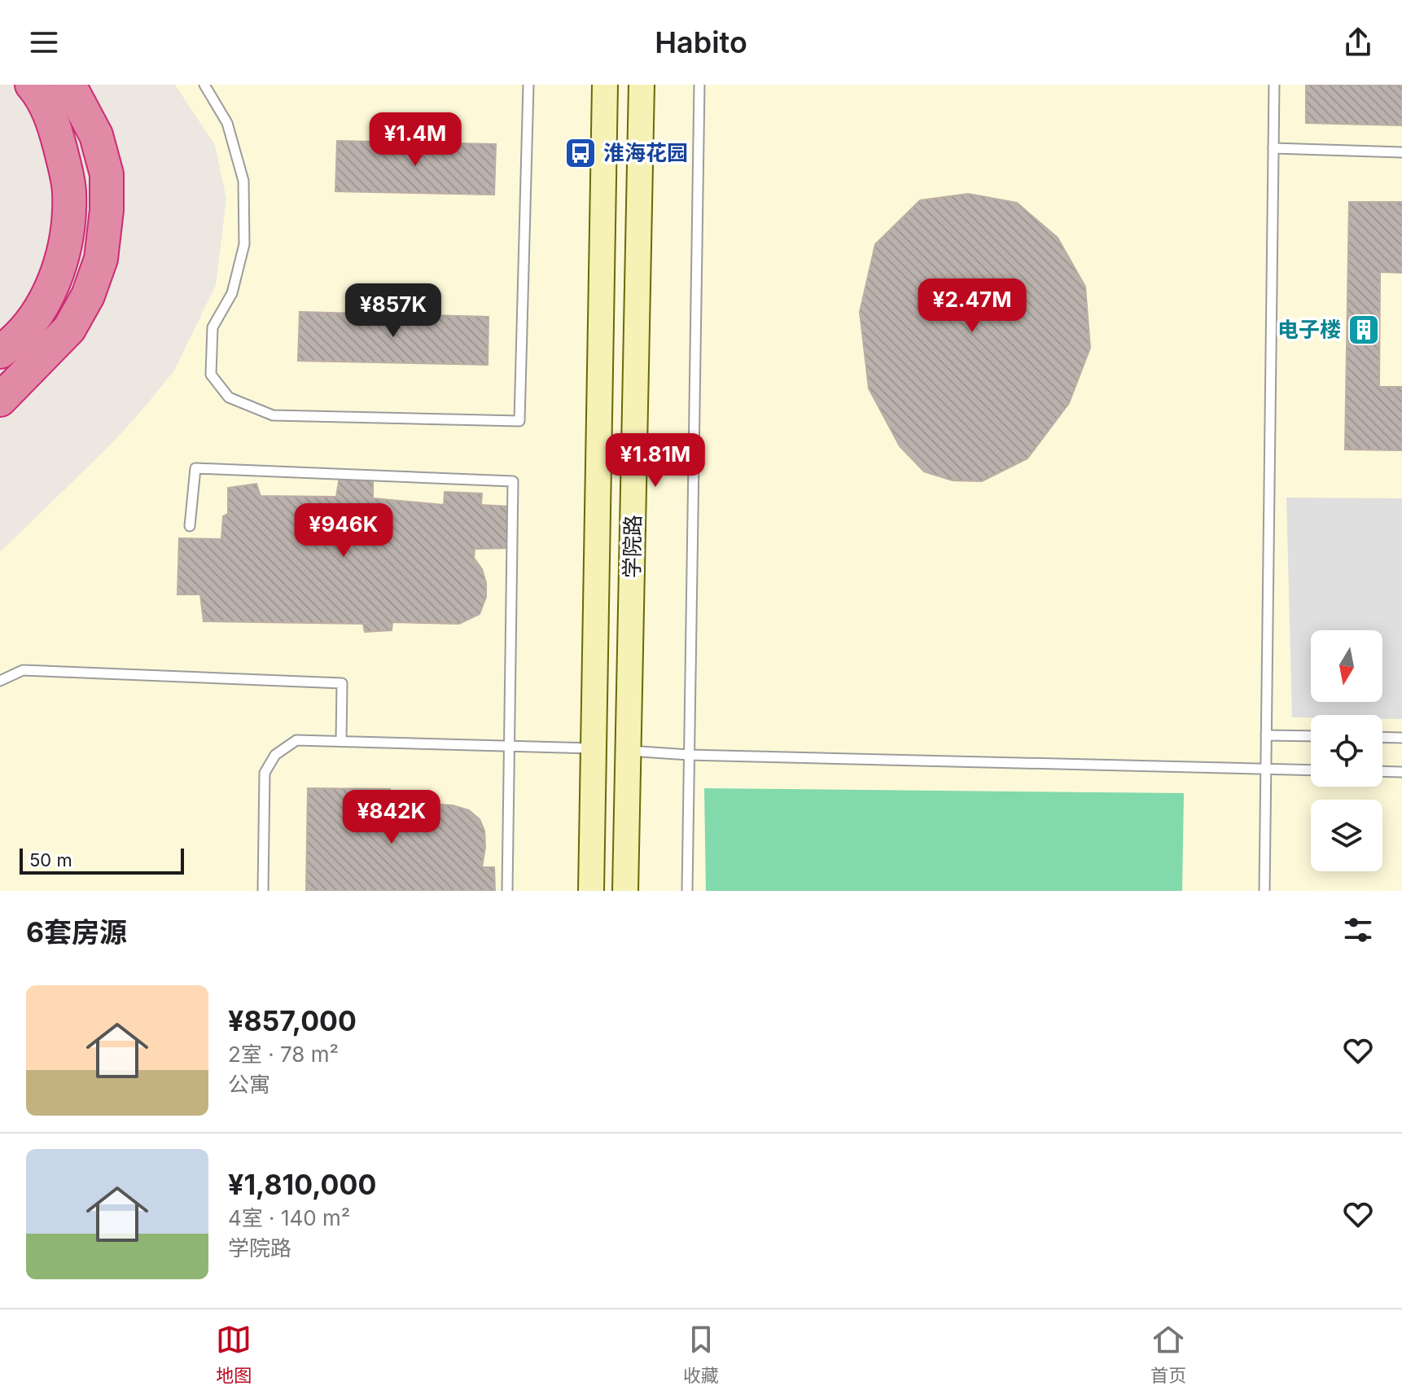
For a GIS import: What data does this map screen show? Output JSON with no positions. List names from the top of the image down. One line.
{"streets":{"main road":["学院路"]},"places":{"bus stop":["淮海花园"],"building":["电子楼"]},"scale_bar":"50 m","north":"bottom","page":{"header":"Habito","price":["¥1.4M","¥2.47M","¥857K","¥1.81M","¥946K","¥842K"],"scale":"50 m","heading":"6套房源","list":[{"name":"¥857,000","note":"2室 · 78 m² · 公寓"},{"name":"¥1,810,000","note":"4室 · 140 m² · 学院路"}],"tabs":["地图","收藏","首页"]}}
